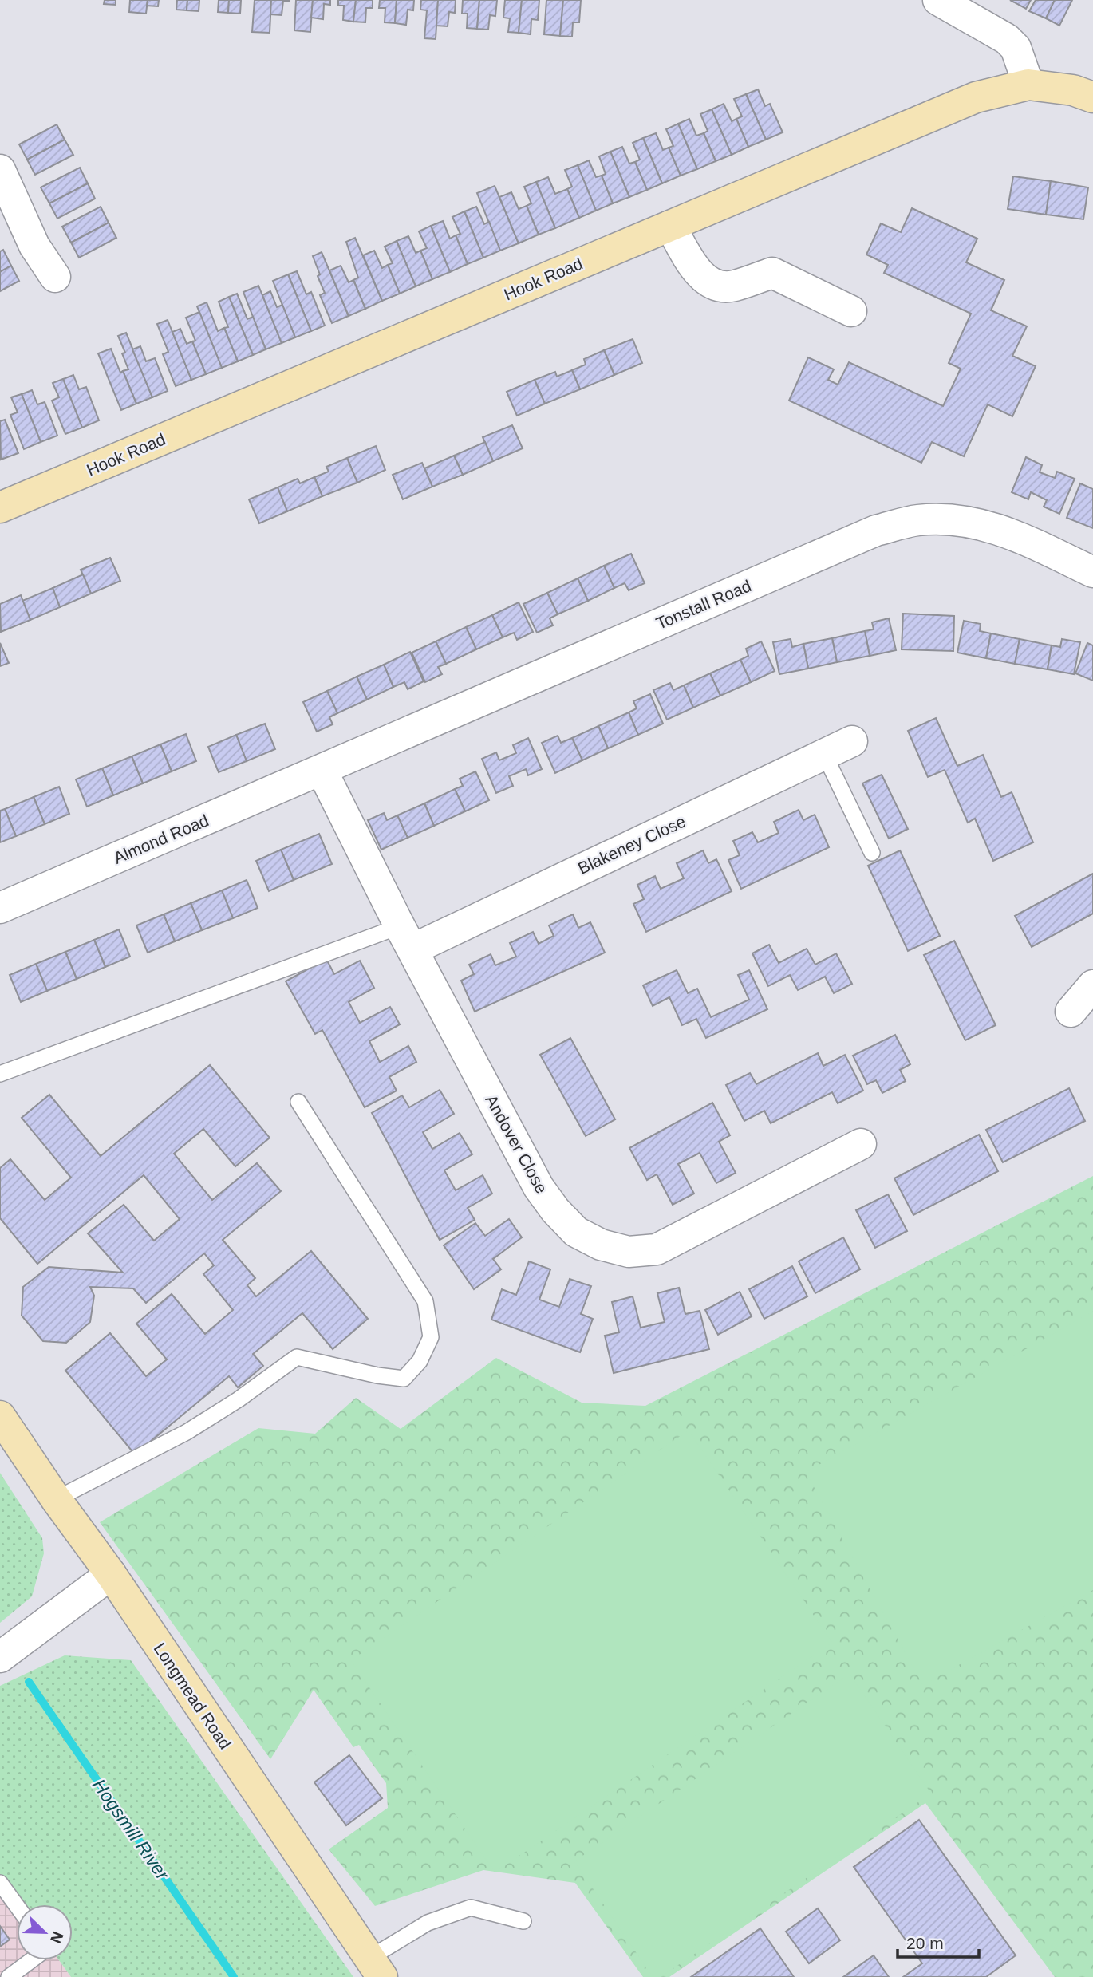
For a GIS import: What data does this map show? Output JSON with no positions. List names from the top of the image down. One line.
{"streets":{"main road":["Hook Road","Longmead Road"],"street":["Tonstall Road","Almond Road","Blakeney Close","Andover Close"]},"crossings":[["Tonstall Road","Almond Road"],["Tonstall Road","Andover Close"],["Almond Road","Andover Close"],["Blakeney Close","Andover Close"]],"water":["Hogsmill River"],"scale_bar":"20 m","north":"bottom right"}
